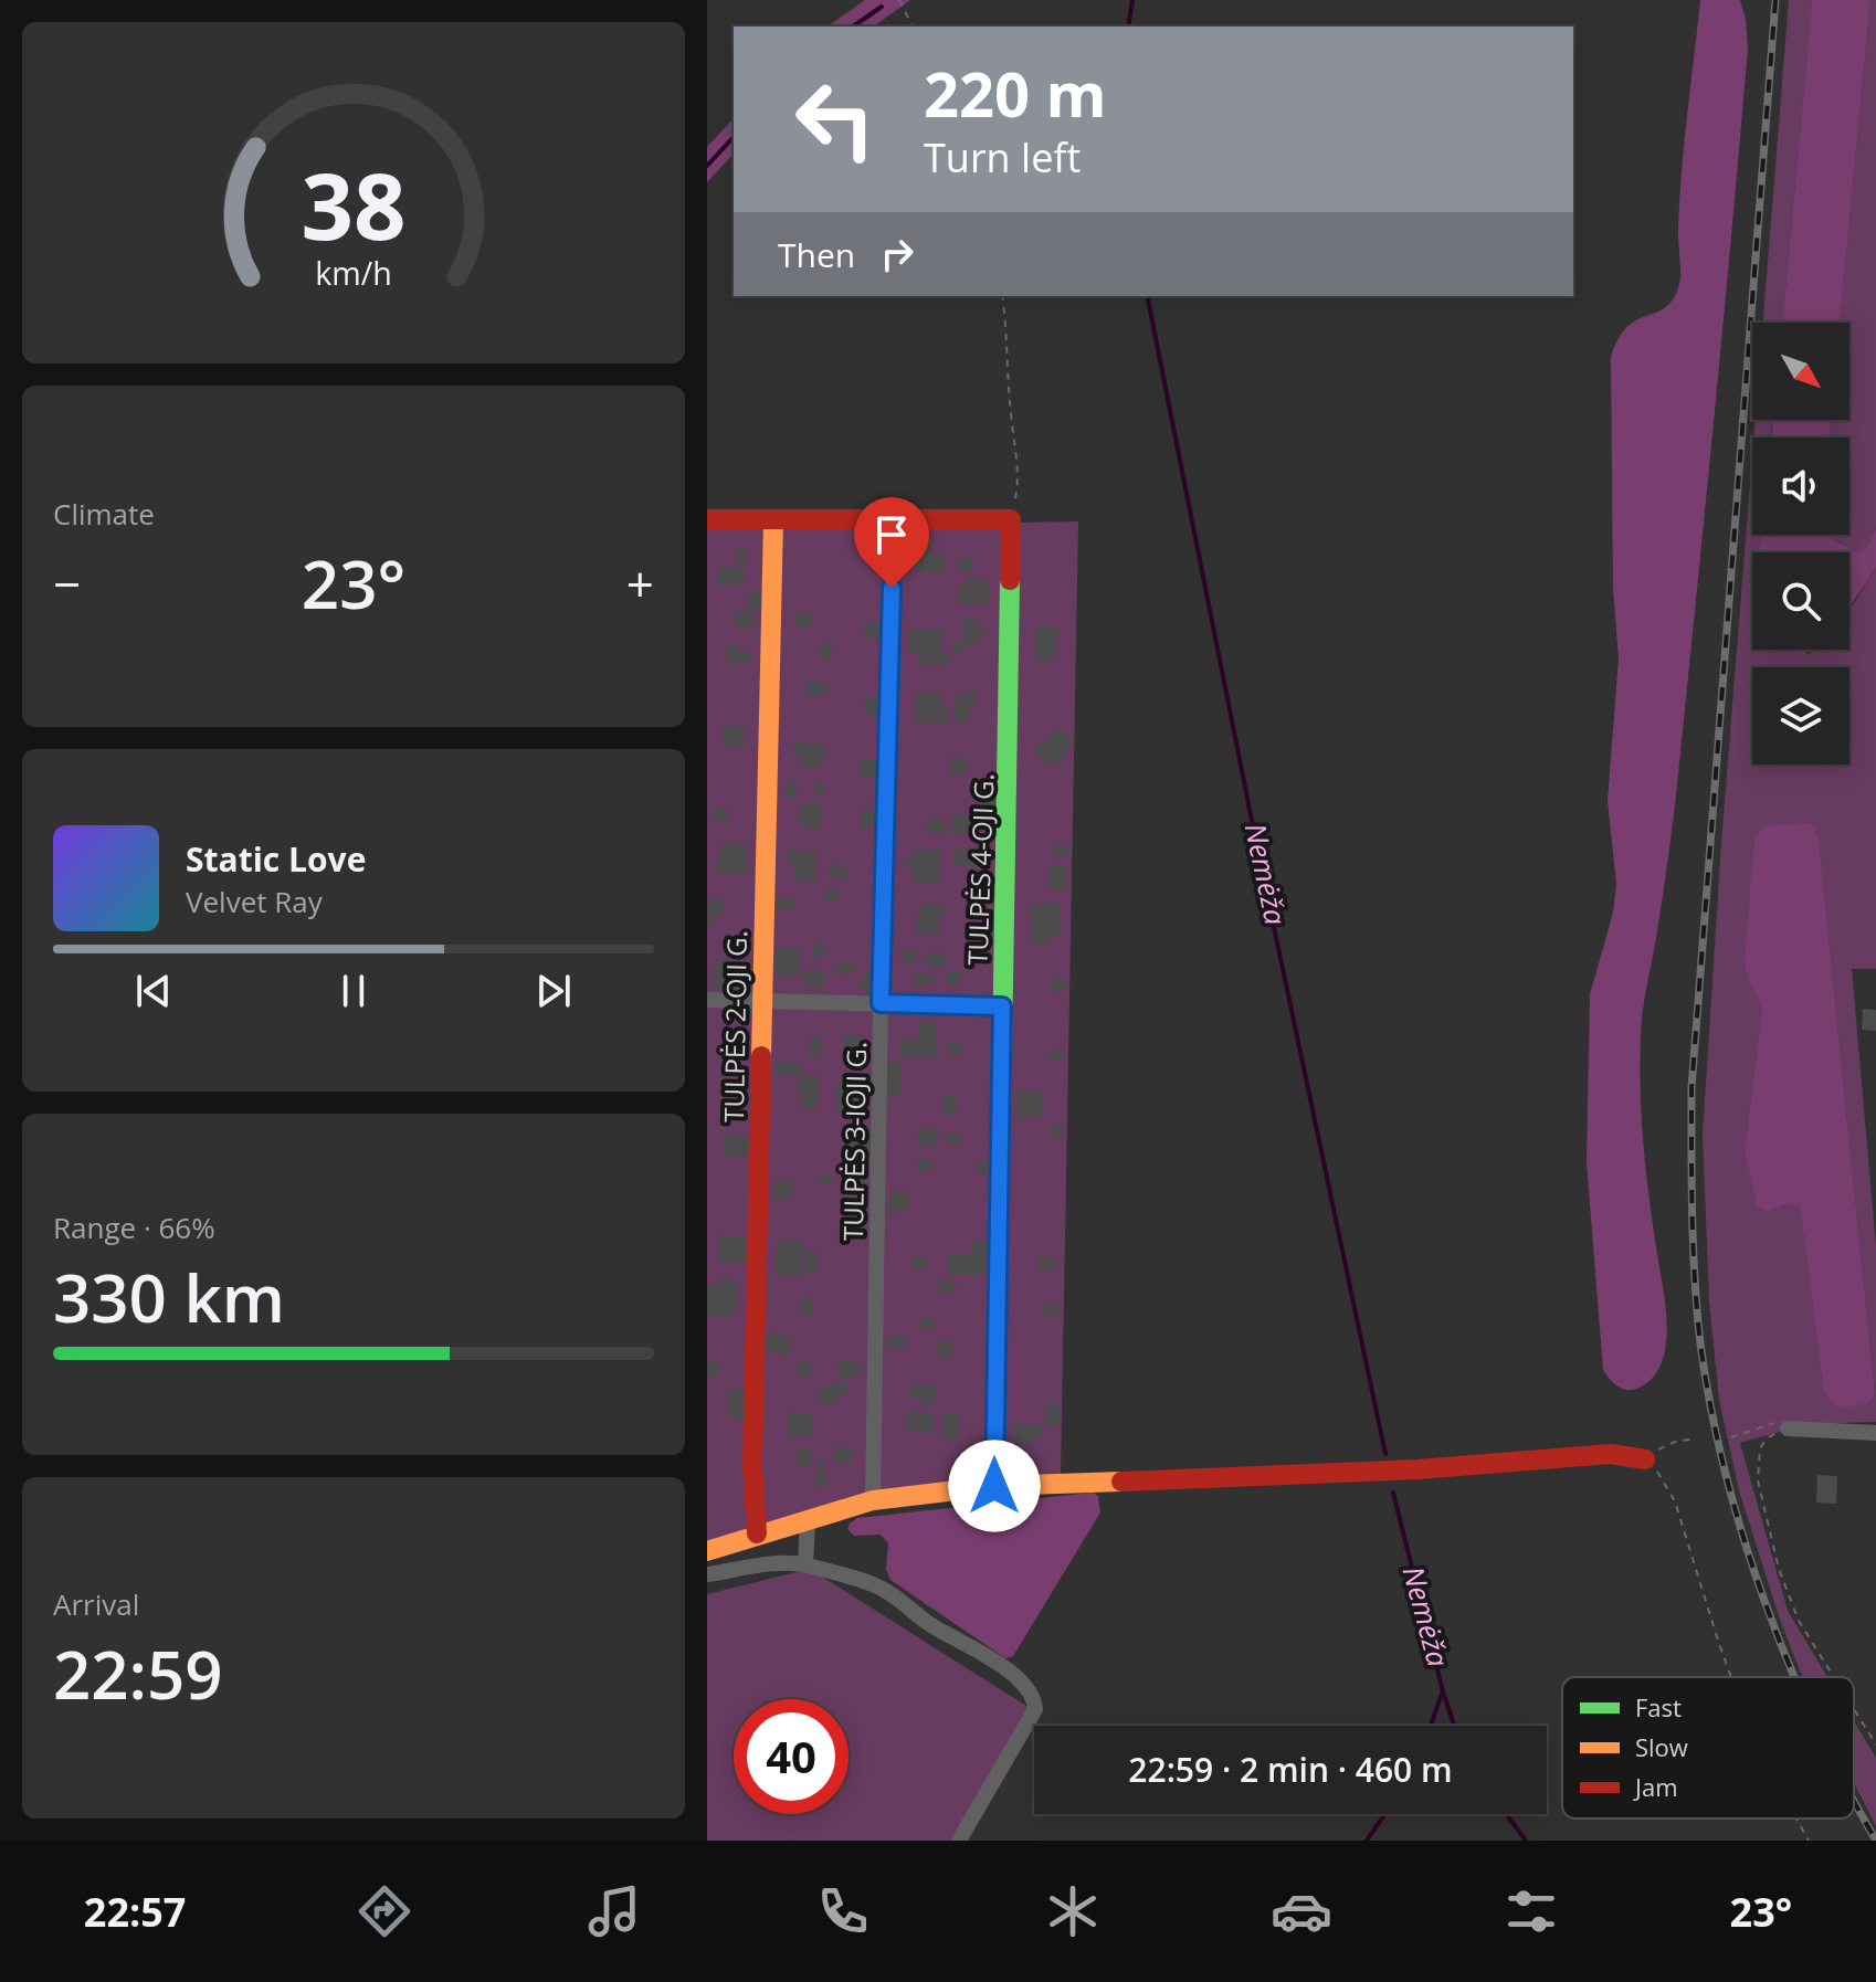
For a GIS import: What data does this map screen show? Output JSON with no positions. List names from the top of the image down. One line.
{"streets":{"street":["TULPĖS 4-OJI G.","TULPĖS 2-OJI G.","TULPĖS 3-IOJI G."]},"water":["Nemėža"],"legend":["Fast","Slow","Jam"],"north":"bottom right","page":{"turn":["220 m","Turn left"],"then":"Then","tile":["Climate",["Range · 66%","330 km"],["Arrival","22:59"]],"heat":["−","23°","+"],"song":["Static Love","Velvet Ray"],"limit":"40","trip":"22:59 · 2 min · 460 m","tabs":["22:57","23°"],"gauge":["38","km/h"]}}
